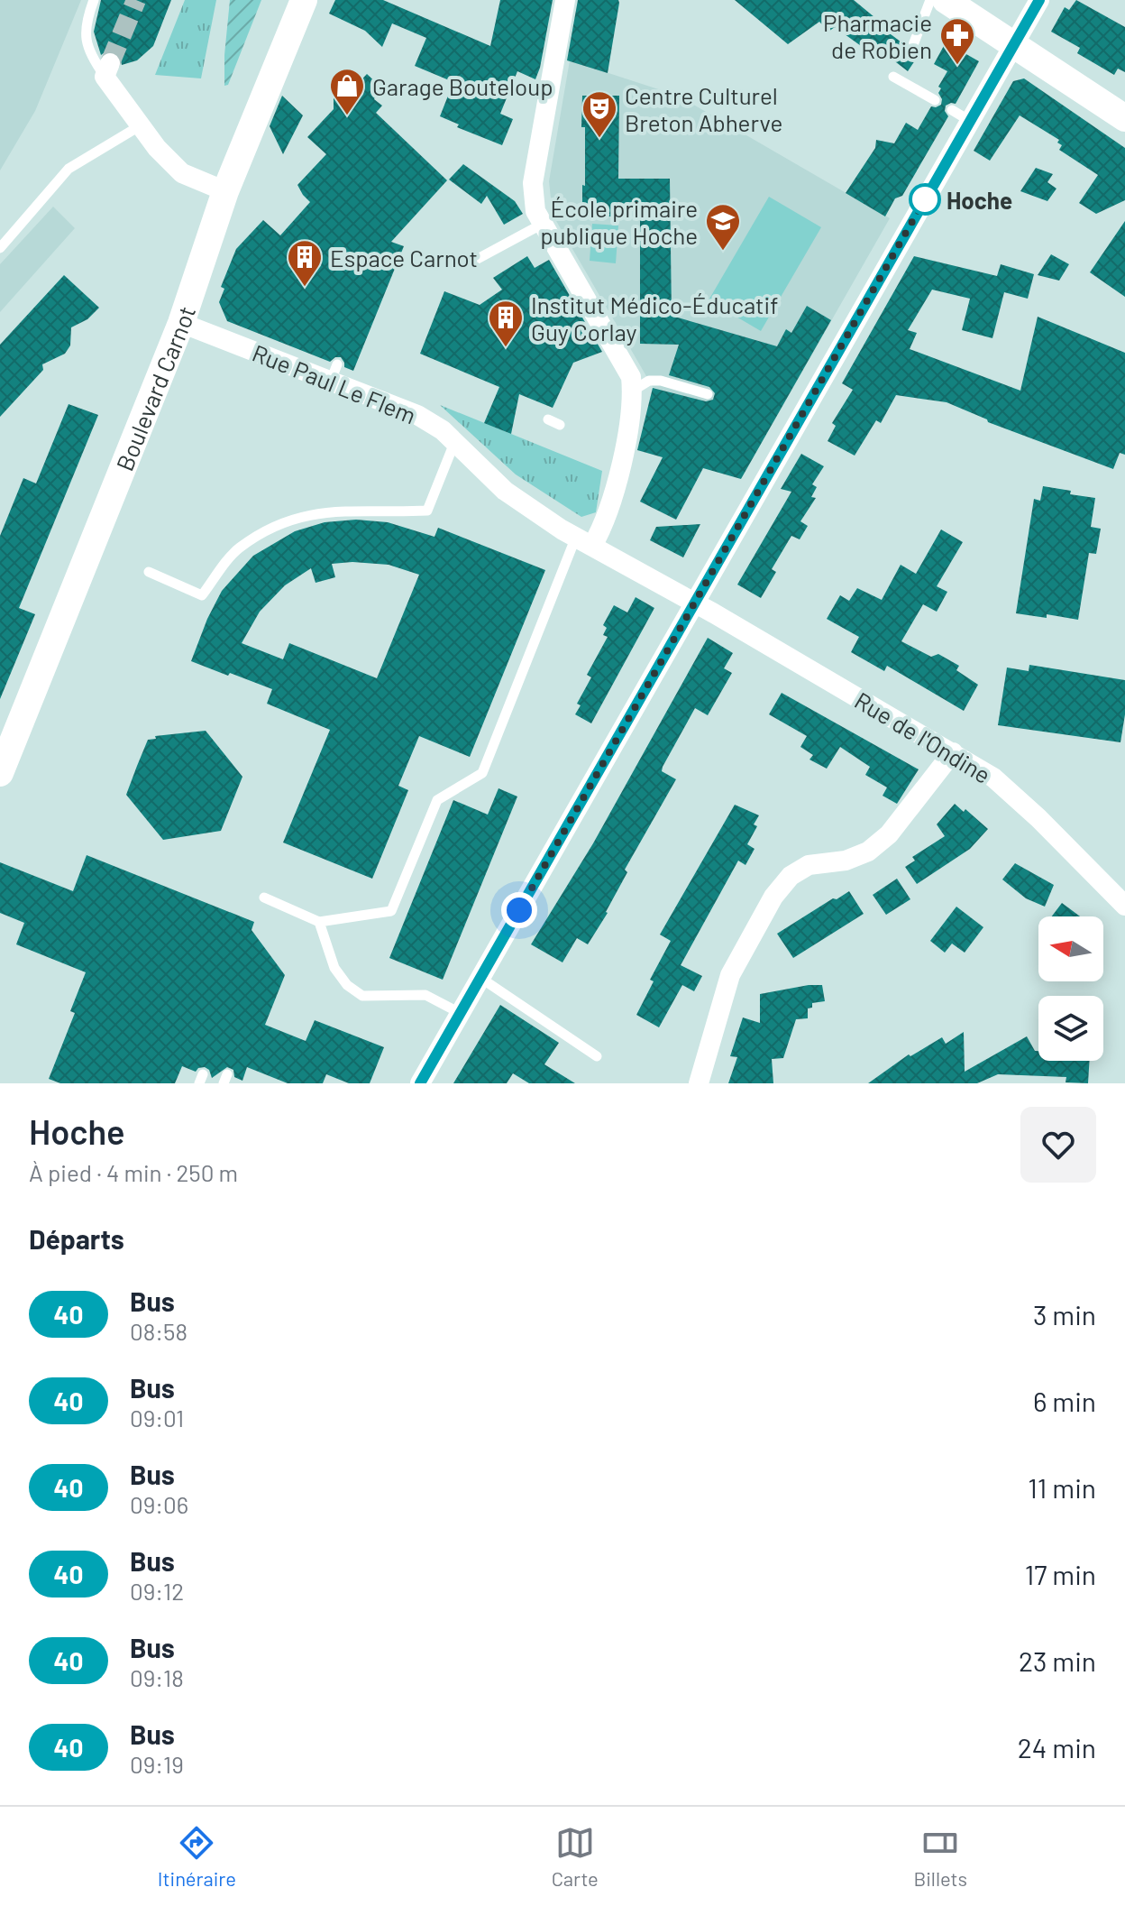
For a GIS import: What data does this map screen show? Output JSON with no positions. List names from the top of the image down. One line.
{"streets":{"street":["Rue Paul Le Flem","Boulevard Carnot","Rue de l'Ondine"]},"crossings":[["Rue Paul Le Flem","Boulevard Carnot"],["Rue Paul Le Flem","Rue de l'Ondine"]],"places":{"pharmacy":["Pharmacie de Robien"],"shop":["Garage Bouteloup"],"theatre":["Centre Culturel Breton Abherve"],"other":["Hoche"],"school or university":["École primaire publique Hoche"],"building":["Espace Carnot","Institut Médico-Éducatif Guy Corlay"]},"lines":["bus line 40"],"north":"left","page":{"heading":[["Hoche","À pied · 4 min · 250 m"],"Départs"],"list":[{"mark":"40","name":"Bus","note":"08:58","value":"3 min"},{"mark":"40","name":"Bus","note":"09:01","value":"6 min"},{"mark":"40","name":"Bus","note":"09:06","value":"11 min"},{"mark":"40","name":"Bus","note":"09:12","value":"17 min"},{"mark":"40","name":"Bus","note":"09:18","value":"23 min"},{"mark":"40","name":"Bus","note":"09:19","value":"24 min"}],"tabs":["Itinéraire","Carte","Billets"]}}
